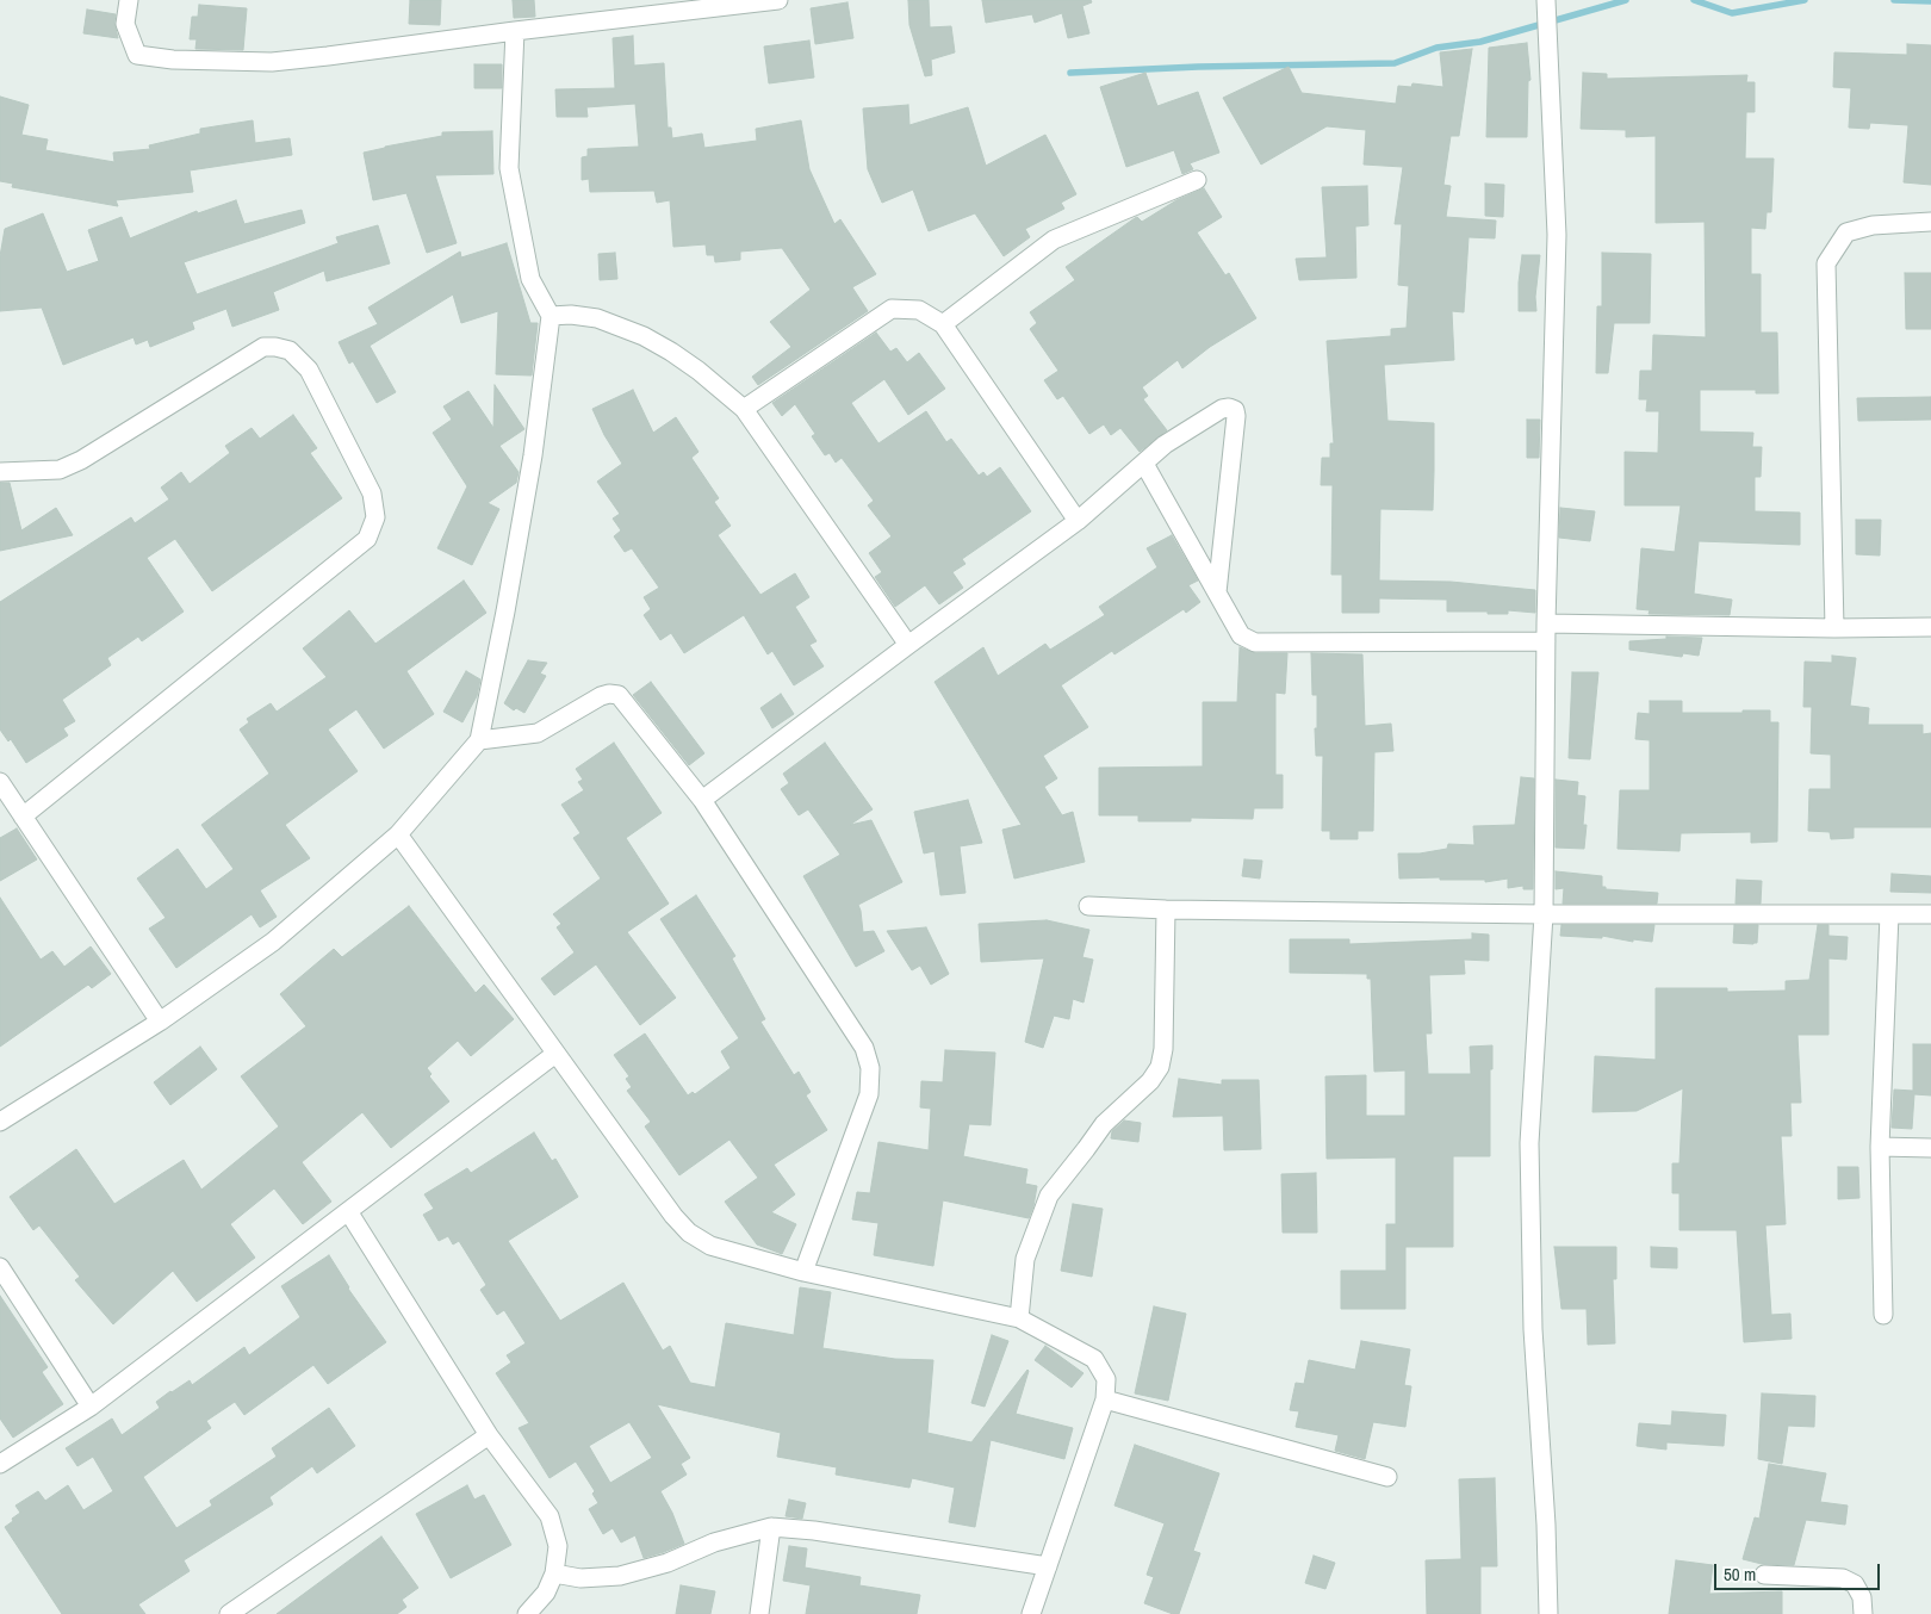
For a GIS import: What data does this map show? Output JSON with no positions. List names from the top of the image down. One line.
{"scale_bar":"50 m"}
